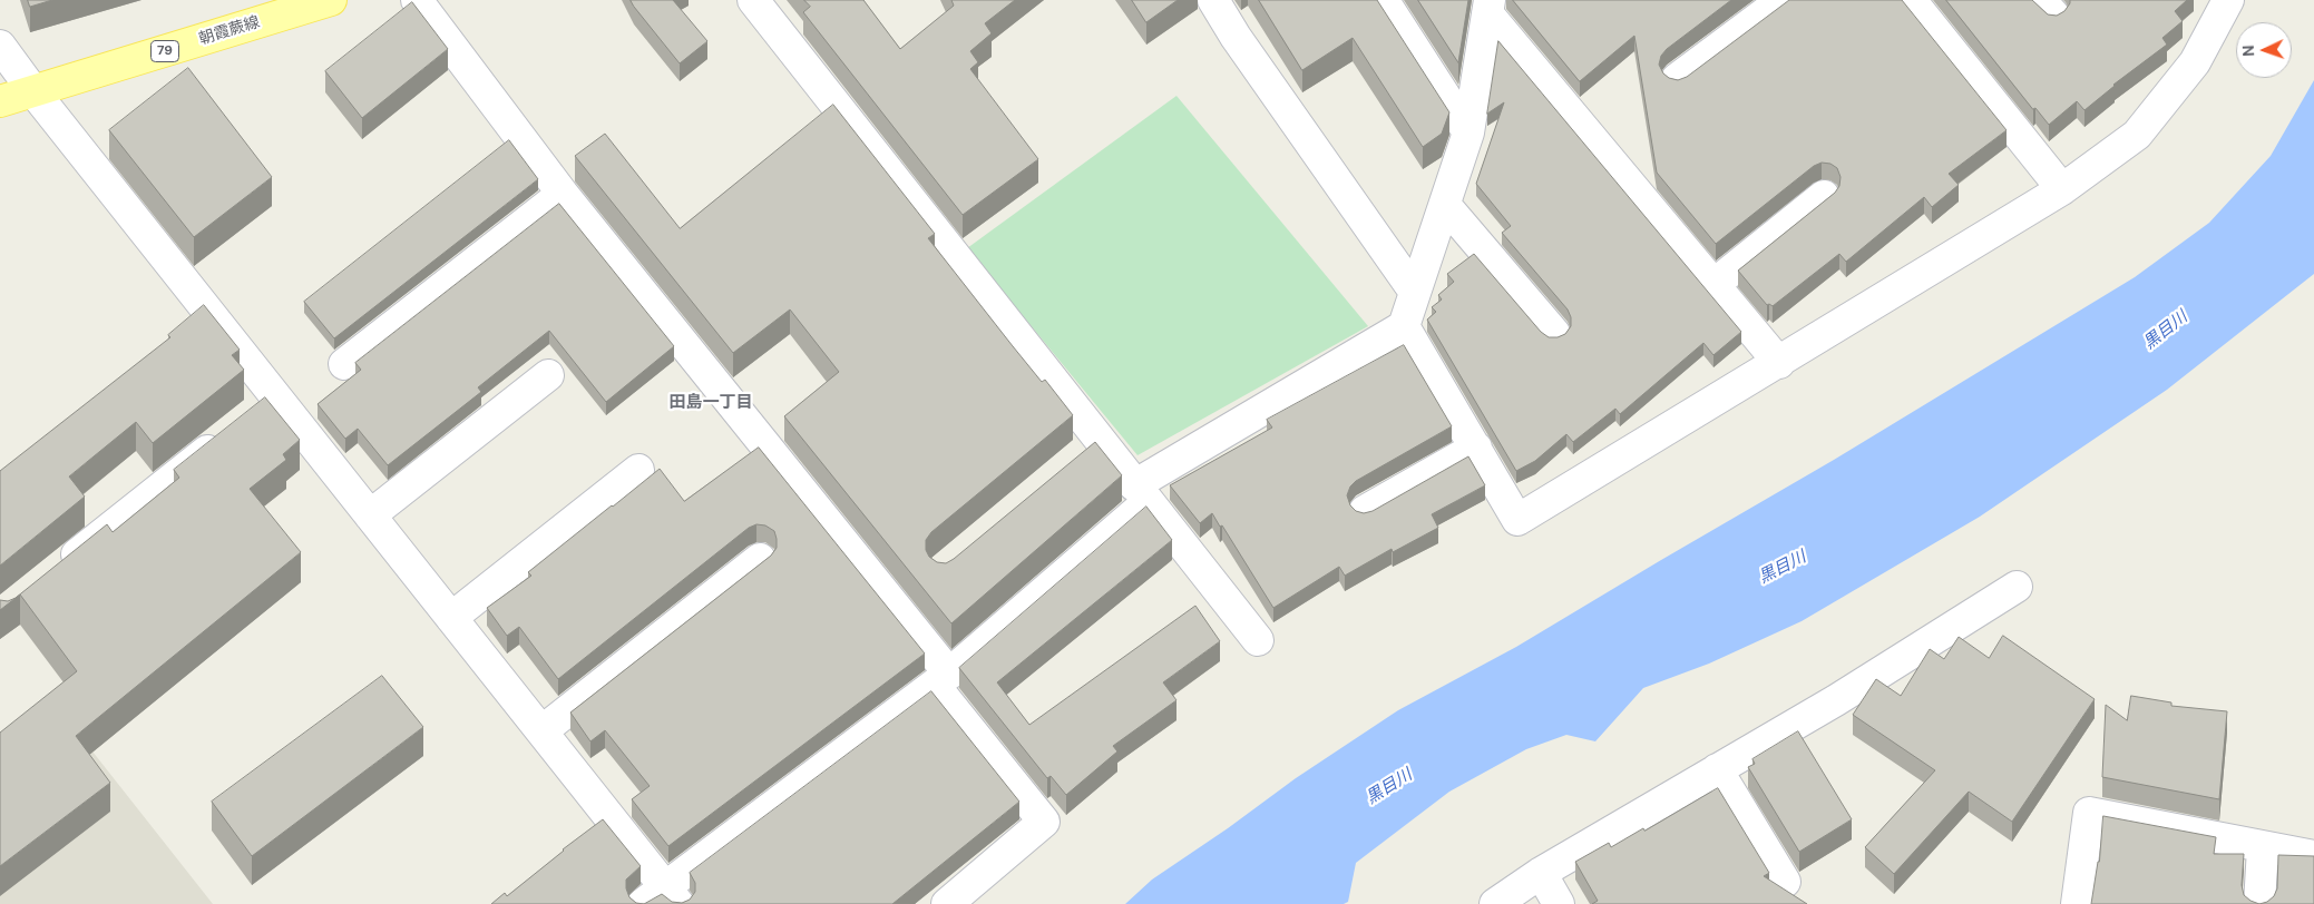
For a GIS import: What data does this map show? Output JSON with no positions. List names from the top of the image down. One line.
{"streets":{"main road":["朝霞蕨線","79"]},"districts":["田島一丁目"],"water":["黒目川"],"north":"left"}
